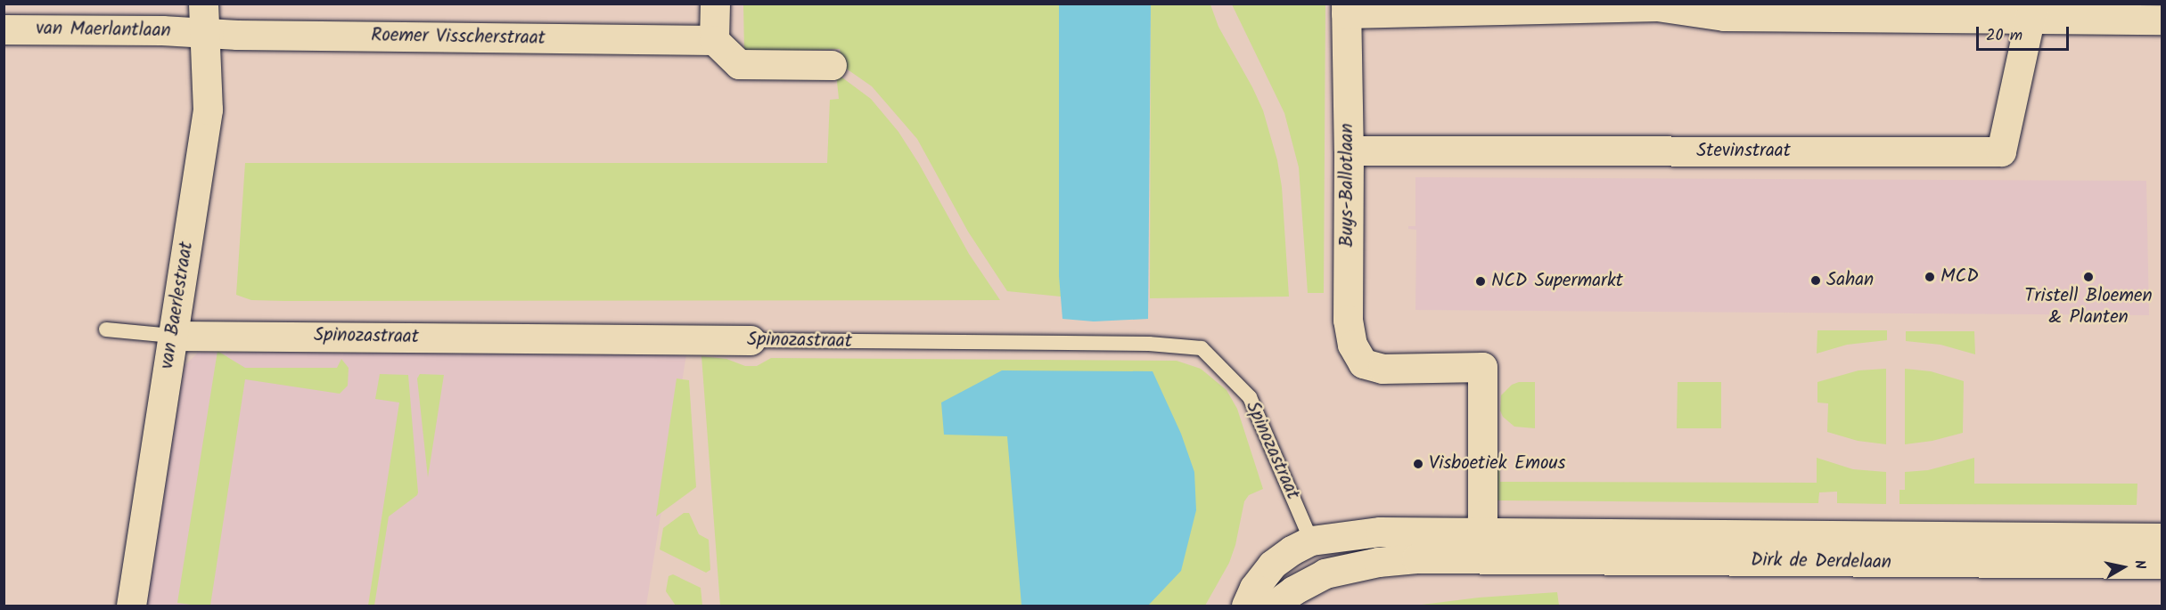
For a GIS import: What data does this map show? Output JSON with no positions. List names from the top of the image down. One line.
{"streets":{"street":["van Maerlantlaan","Roemer Visscherstraat","Stevinstraat","Buys-Ballotlaan","van Baerlestraat","Spinozastraat","Dirk de Derdelaan"]},"crossings":[["van Maerlantlaan","Roemer Visscherstraat"],["van Maerlantlaan","van Baerlestraat"],["Roemer Visscherstraat","van Baerlestraat"],["Stevinstraat","Buys-Ballotlaan"],["Buys-Ballotlaan","Dirk de Derdelaan"],["van Baerlestraat","Spinozastraat"],["Spinozastraat","Dirk de Derdelaan"]],"places":["MCD","Tristell Bloemen & Planten","Sahan","NCD Supermarkt","Visboetiek Emous"],"scale_bar":"20 m","north":"right"}
